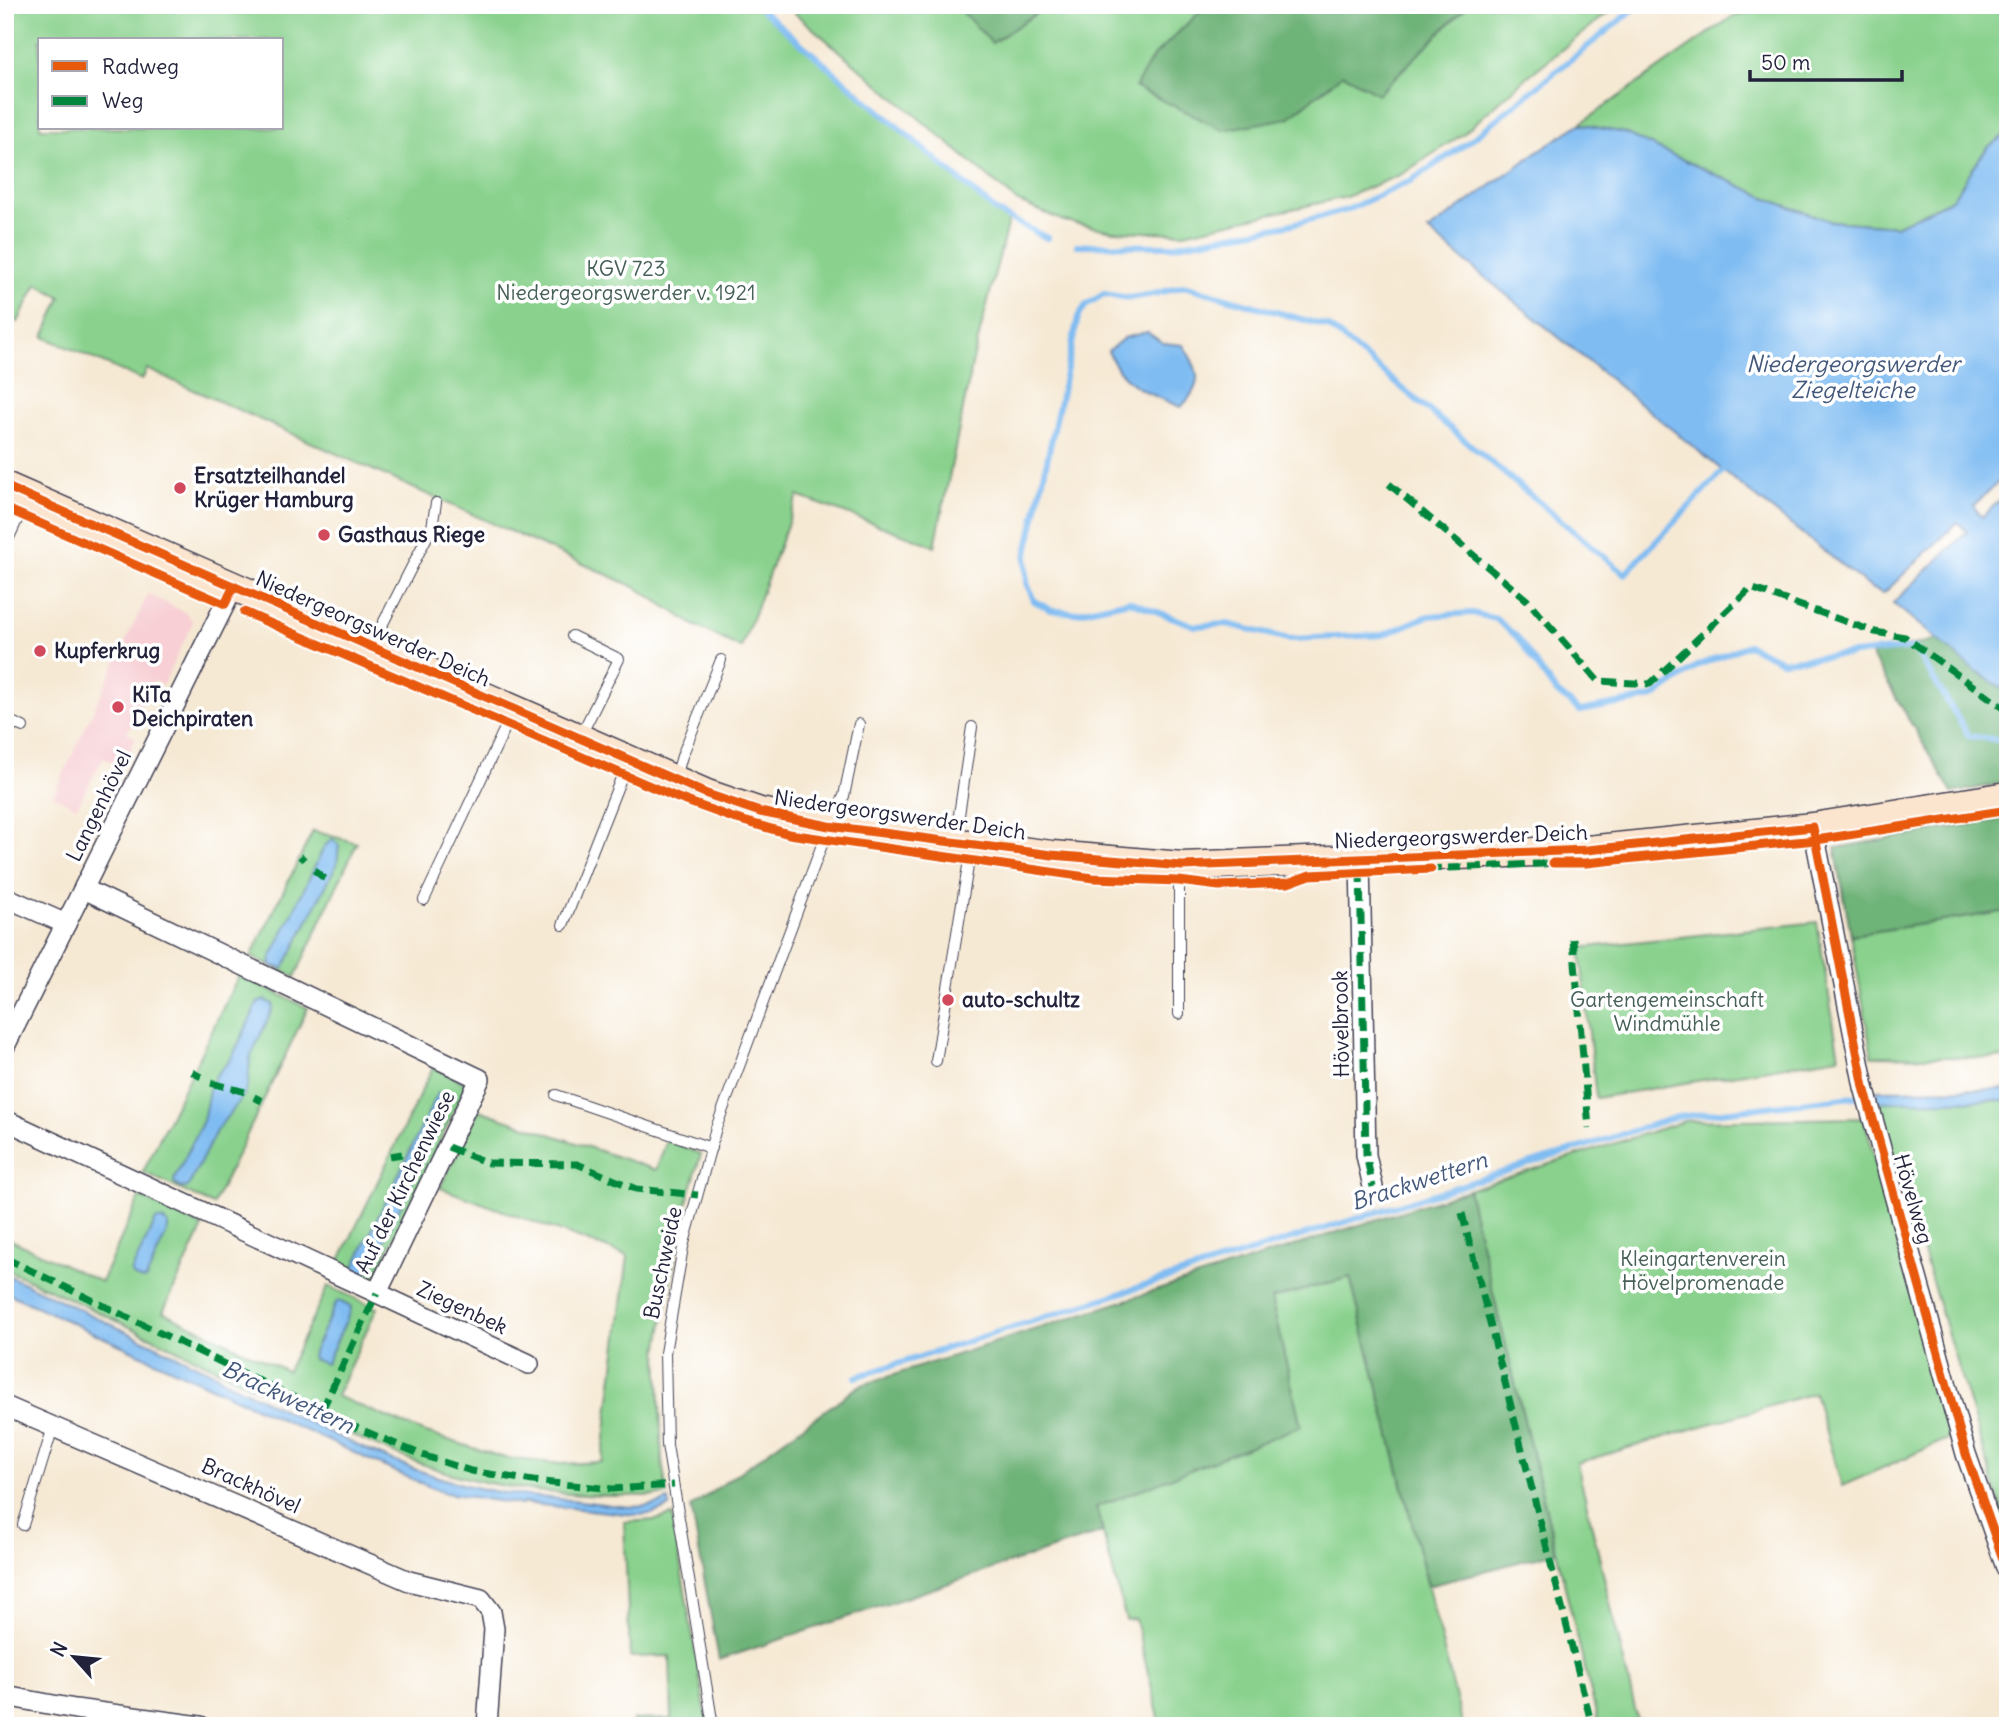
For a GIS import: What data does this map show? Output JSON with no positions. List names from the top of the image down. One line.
{"streets":{"street":["Niedergeorgswerder Deich","Langenhövel","Hövelbrook","Auf der Kirchenwiese","Hövelweg","Ziegenbek","Brackhövel"],"lane":["Buschweide"]},"crossings":[["Niedergeorgswerder Deich","Langenhövel"],["Niedergeorgswerder Deich","Hövelbrook"],["Niedergeorgswerder Deich","Hövelweg"],["Niedergeorgswerder Deich","Buschweide"],["Langenhövel","Auf der Kirchenwiese"],["Auf der Kirchenwiese","Ziegenbek"]],"water":["Niedergeorgswerder Ziegelteiche","Brackwettern"],"parks":["KGV 723 Niedergeorgswerder v. 1921","Gartengemeinschaft Windmühle","Kleingartenverein Hövelpromenade"],"places":["Ersatzteilhandel Krüger Hamburg","Gasthaus Riege","Kupferkrug","KiTa Deichpiraten","auto-schultz"],"legend":["Radweg","Weg"],"scale_bar":"50 m","north":"top left"}
